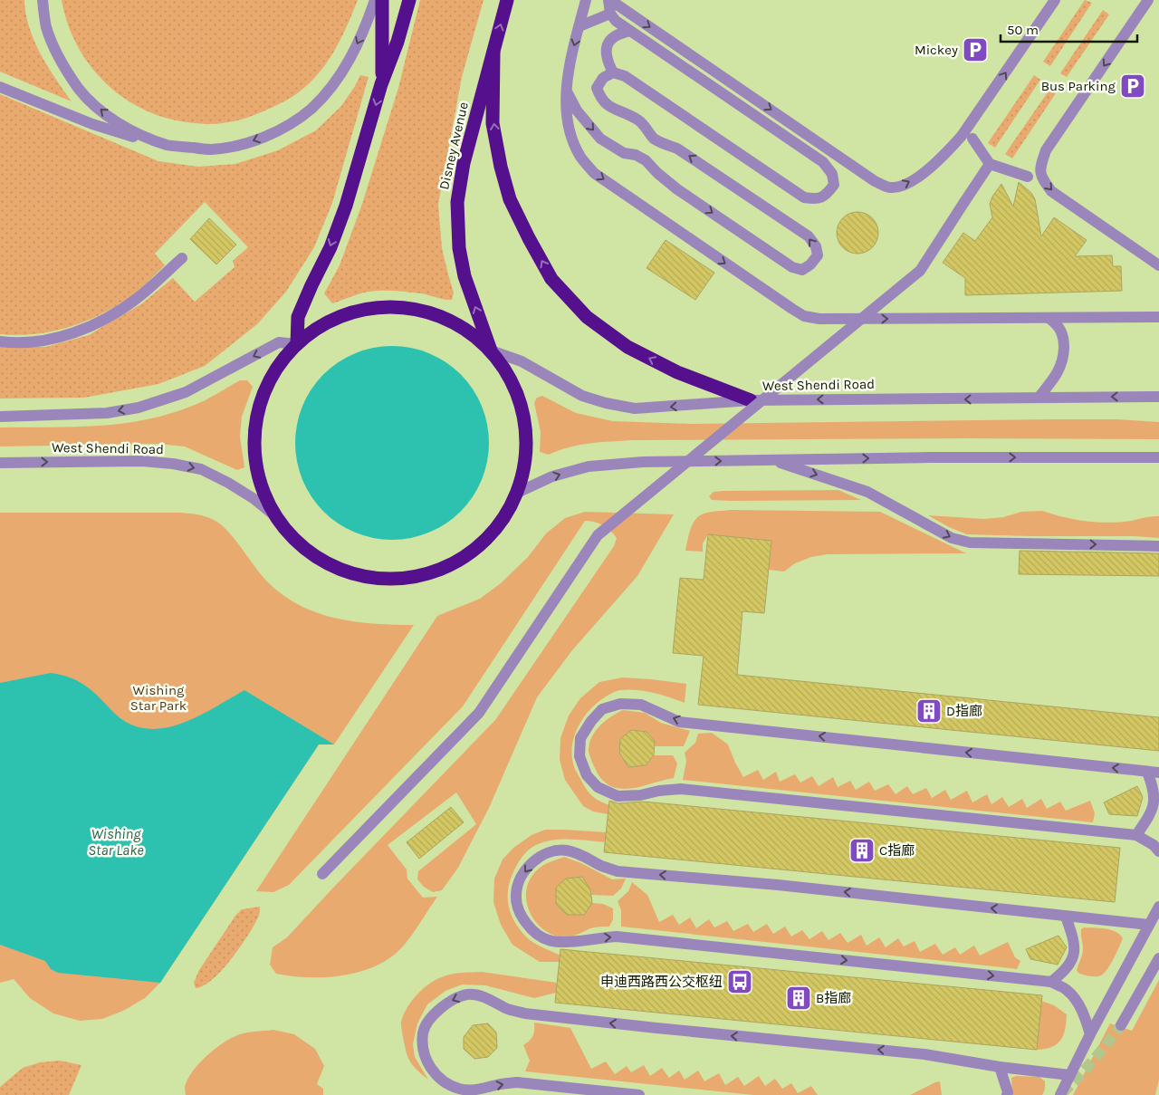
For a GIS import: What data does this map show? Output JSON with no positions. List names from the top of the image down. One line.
{"streets":{"highway":["Disney Avenue"],"street":["West Shendi Road"]},"crossings":[["Disney Avenue","West Shendi Road"]],"water":["Wishing Star Lake"],"parks":["Wishing Star Park"],"places":{"parking":["Mickey","Bus Parking"],"building":["D指廊","C指廊","B指廊"],"bus stop":["申迪西路西公交枢纽"]},"scale_bar":"50 m"}
